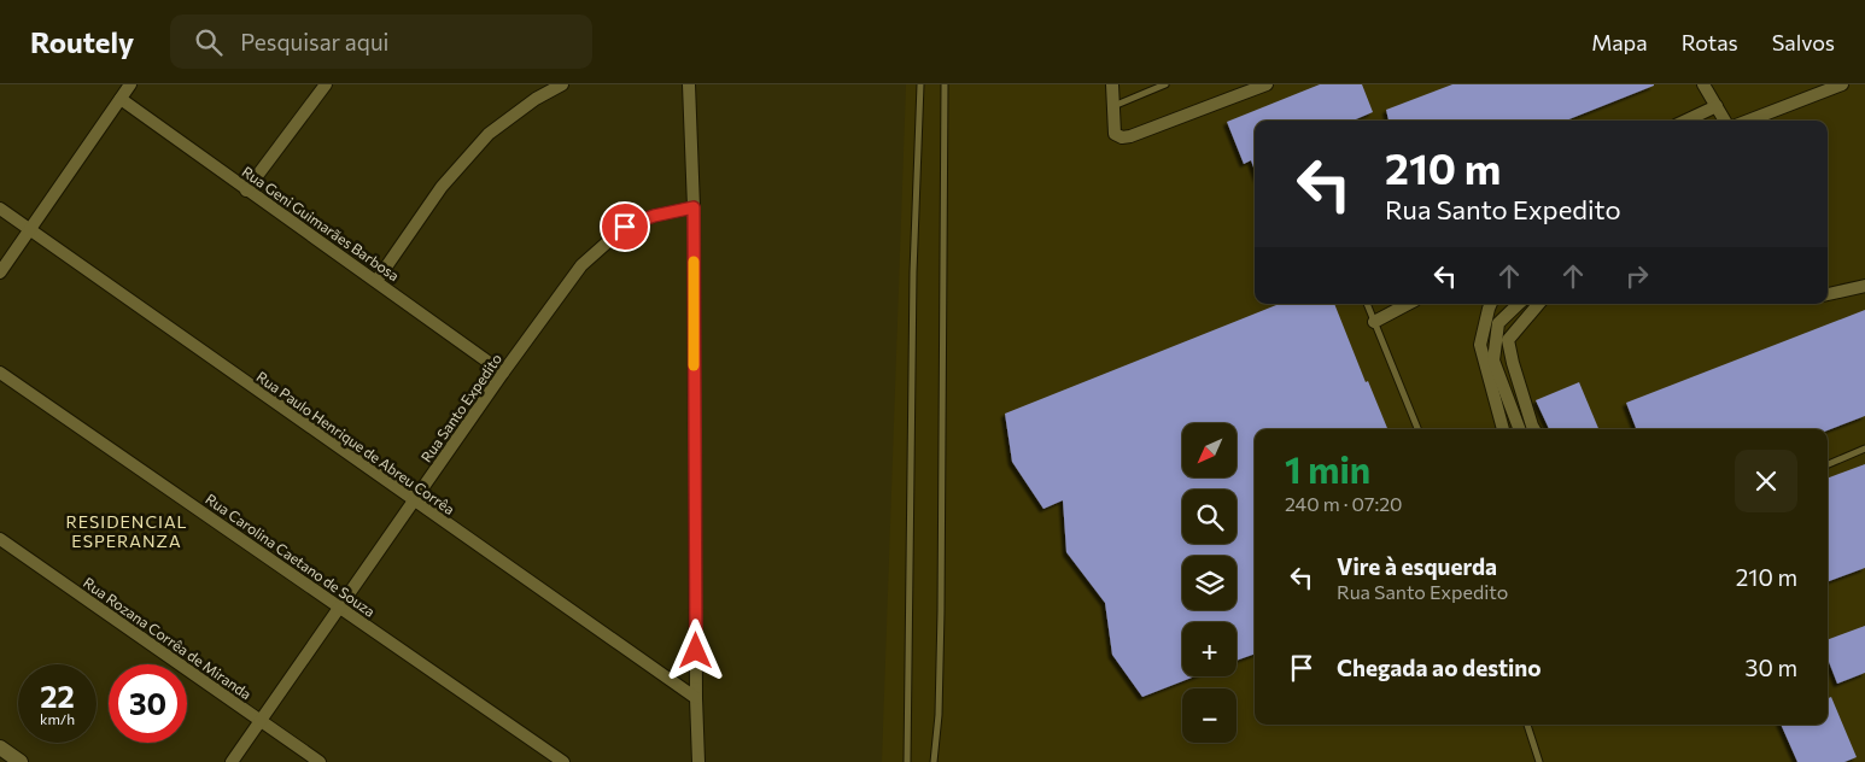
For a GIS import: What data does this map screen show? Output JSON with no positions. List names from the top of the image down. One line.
{"streets":{"street":["Rua Geni Guimarães Barbosa","Rua Santo Expedito","Rua Paulo Henrique de Abreu Corrêa","Rua Carolina Caetano de Souza","Rua Rozana Corrêa de Miranda"]},"crossings":[["Rua Geni Guimarães Barbosa","Rua Santo Expedito"],["Rua Santo Expedito","Rua Paulo Henrique de Abreu Corrêa"],["Rua Santo Expedito","Rua Carolina Caetano de Souza"],["Rua Santo Expedito","Rua Rozana Corrêa de Miranda"]],"districts":["RESIDENCIAL ESPERANZA"],"north":"bottom left","page":{"header":"Routely","search":"Pesquisar aqui","nav":["Mapa","Rotas","Salvos"],"turn":["210 m","Rua Santo Expedito"],"map_buttons":["+","−"],"heading":["1 min","240 m · 07:20"],"list":[{"name":"Vire à esquerda","note":"Rua Santo Expedito","value":"210 m"},{"name":"Chegada ao destino","value":"30 m"}],"speed":"22 km/h","limit":"30"}}
